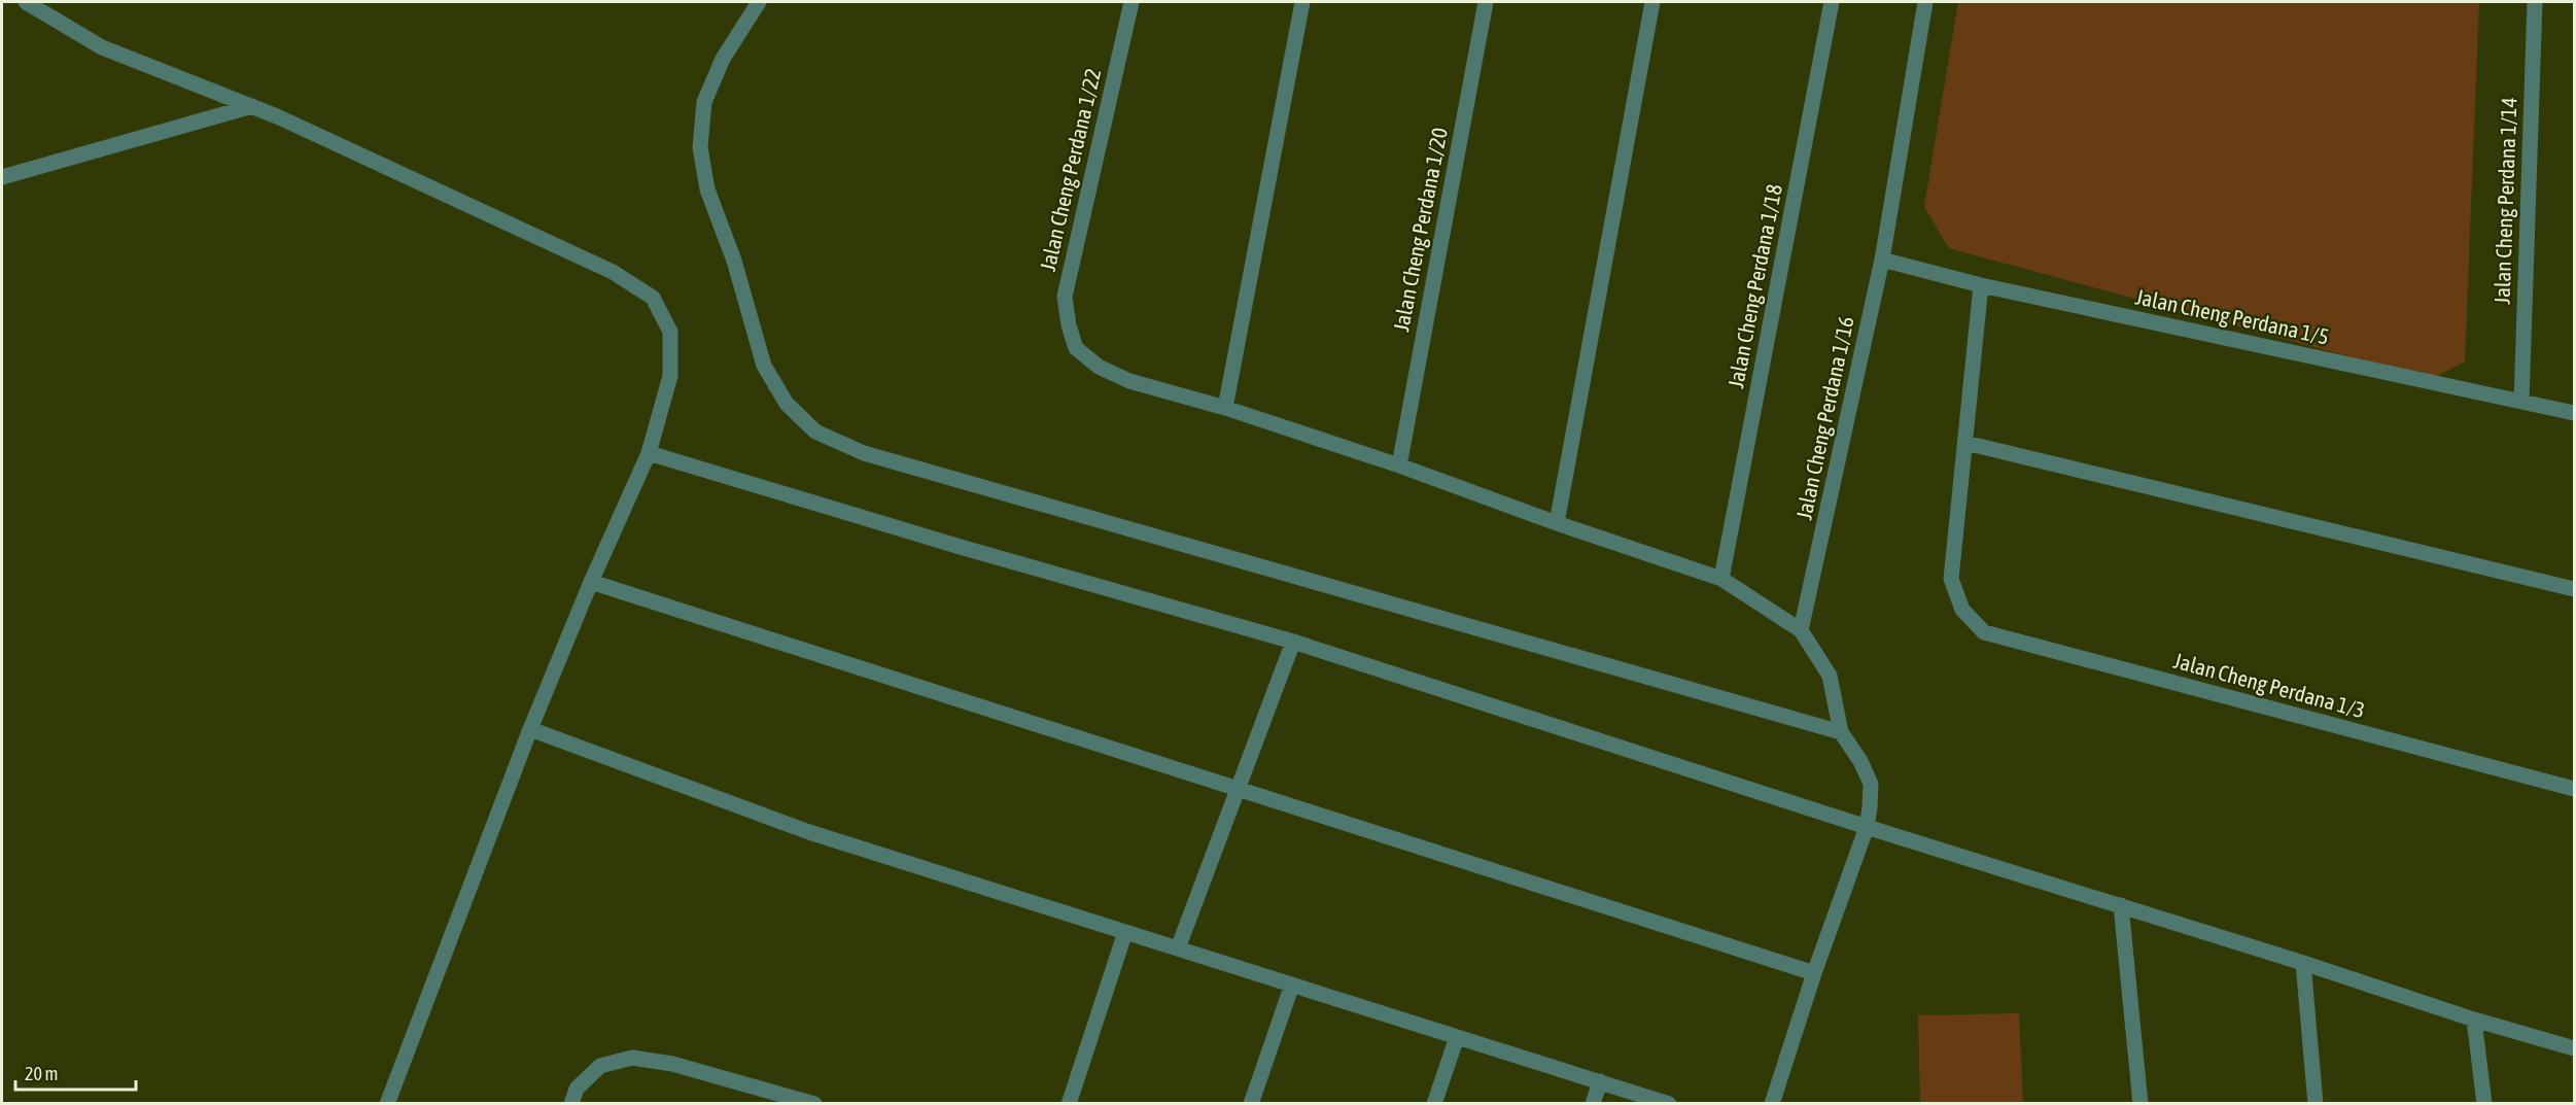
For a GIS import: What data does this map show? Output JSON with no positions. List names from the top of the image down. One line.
{"streets":{"street":["Jalan Cheng Perdana 1/22","Jalan Cheng Perdana 1/14","Jalan Cheng Perdana 1/20","Jalan Cheng Perdana 1/18","Jalan Cheng Perdana 1/5","Jalan Cheng Perdana 1/16","Jalan Cheng Perdana 1/3"]},"crossings":[["Jalan Cheng Perdana 1/14","Jalan Cheng Perdana 1/5"],["Jalan Cheng Perdana 1/5","Jalan Cheng Perdana 1/16"]],"scale_bar":"20 m"}
